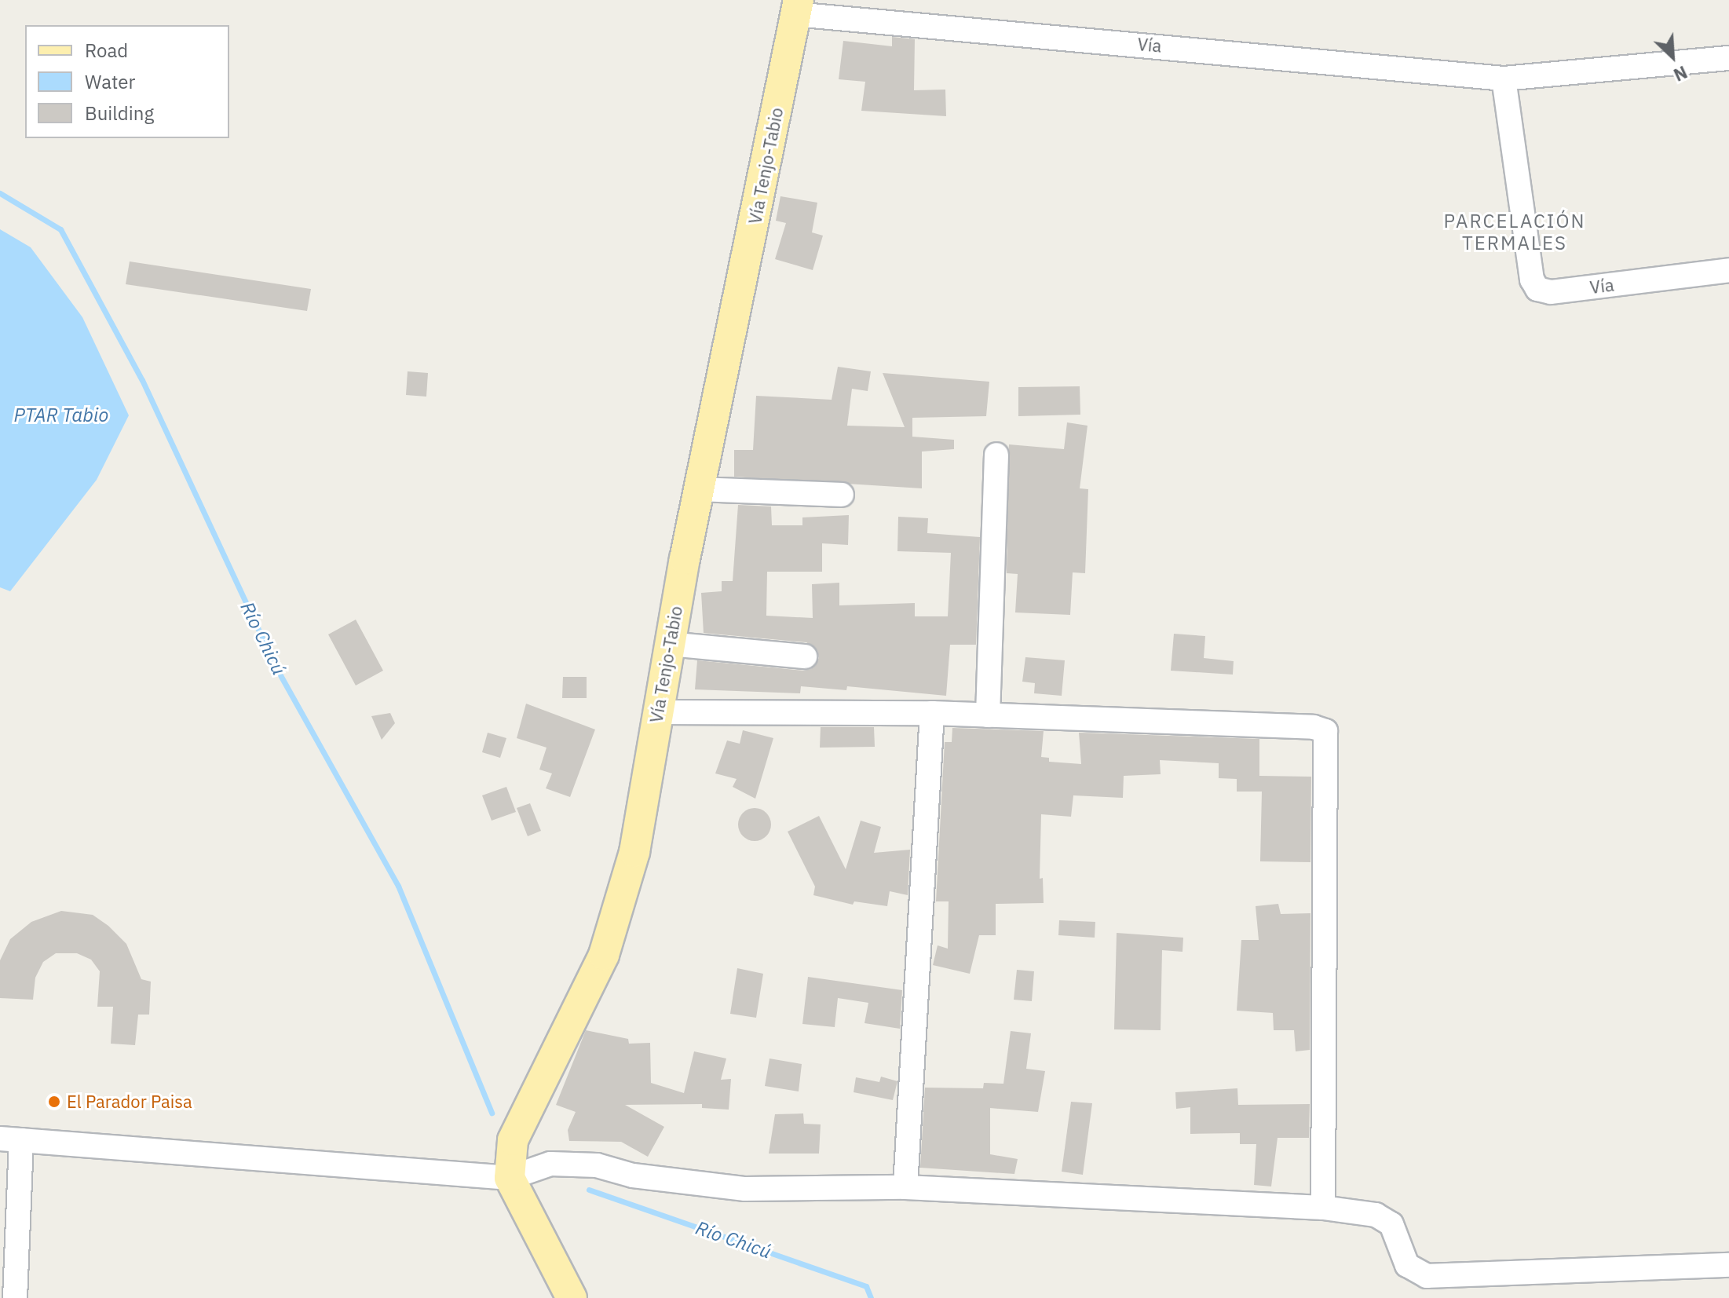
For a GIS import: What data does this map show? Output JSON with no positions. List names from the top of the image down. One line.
{"streets":{"main road":["Vía Tenjo-Tabio"],"street":["Vía"]},"crossings":[["Vía","Vía Tenjo-Tabio"]],"districts":["PARCELACIÓN TERMALES"],"water":["PTAR Tabio","Río Chicú"],"places":["El Parador Paisa"],"legend":["Road","Water","Building"],"north":"bottom right"}
